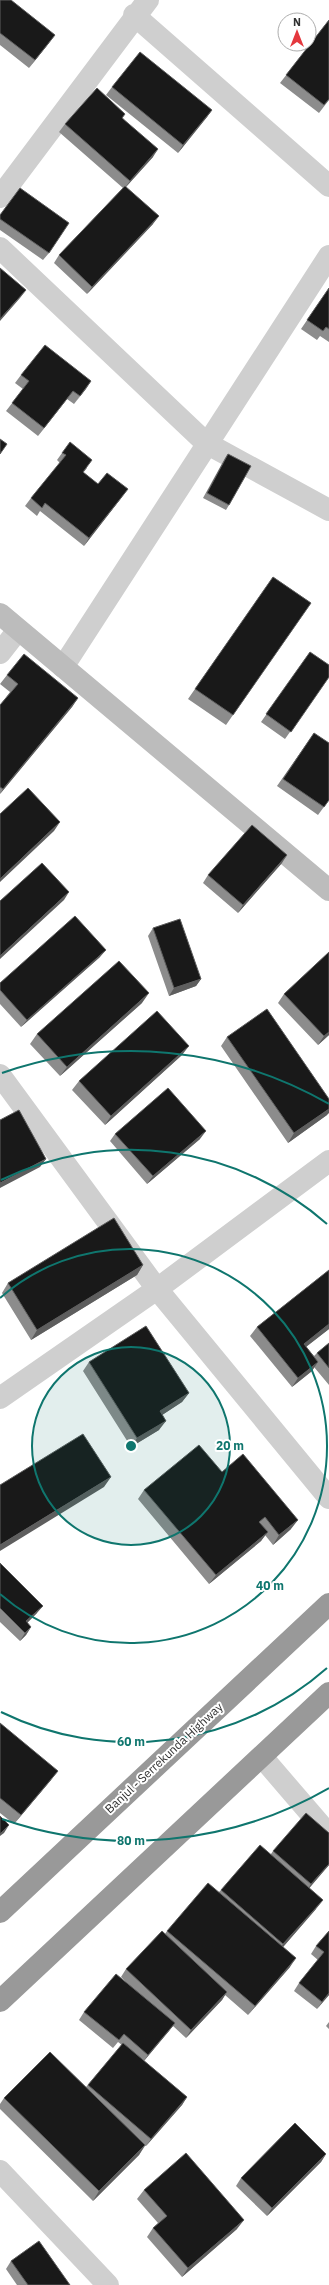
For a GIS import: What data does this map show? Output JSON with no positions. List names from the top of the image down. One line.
{"streets":{"highway":["Banjul - Serrekunda Highway"]},"north":"top","rings":["20 m","40 m","60 m","80 m"]}
